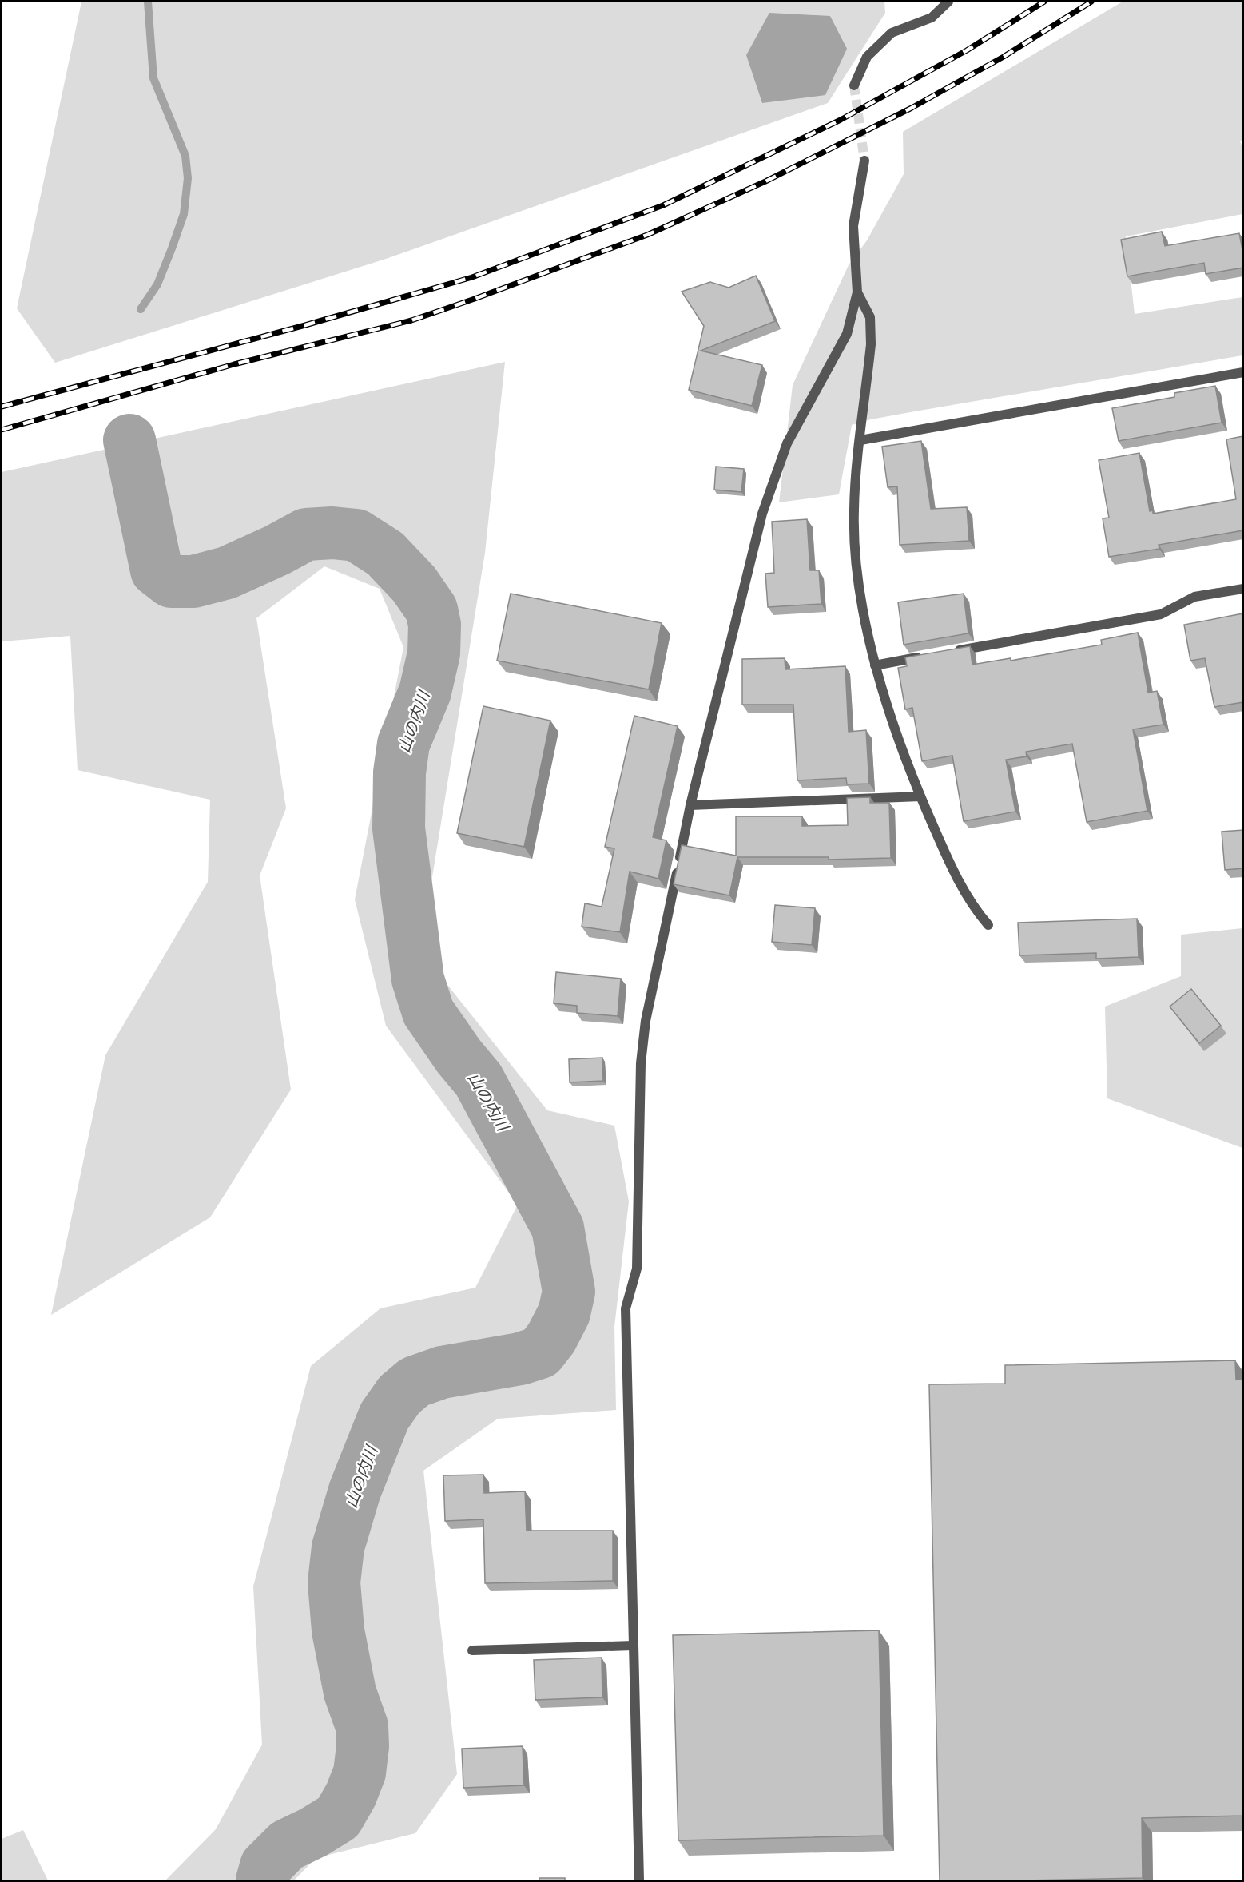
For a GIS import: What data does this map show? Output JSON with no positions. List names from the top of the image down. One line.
{"water":["山の内川"]}
